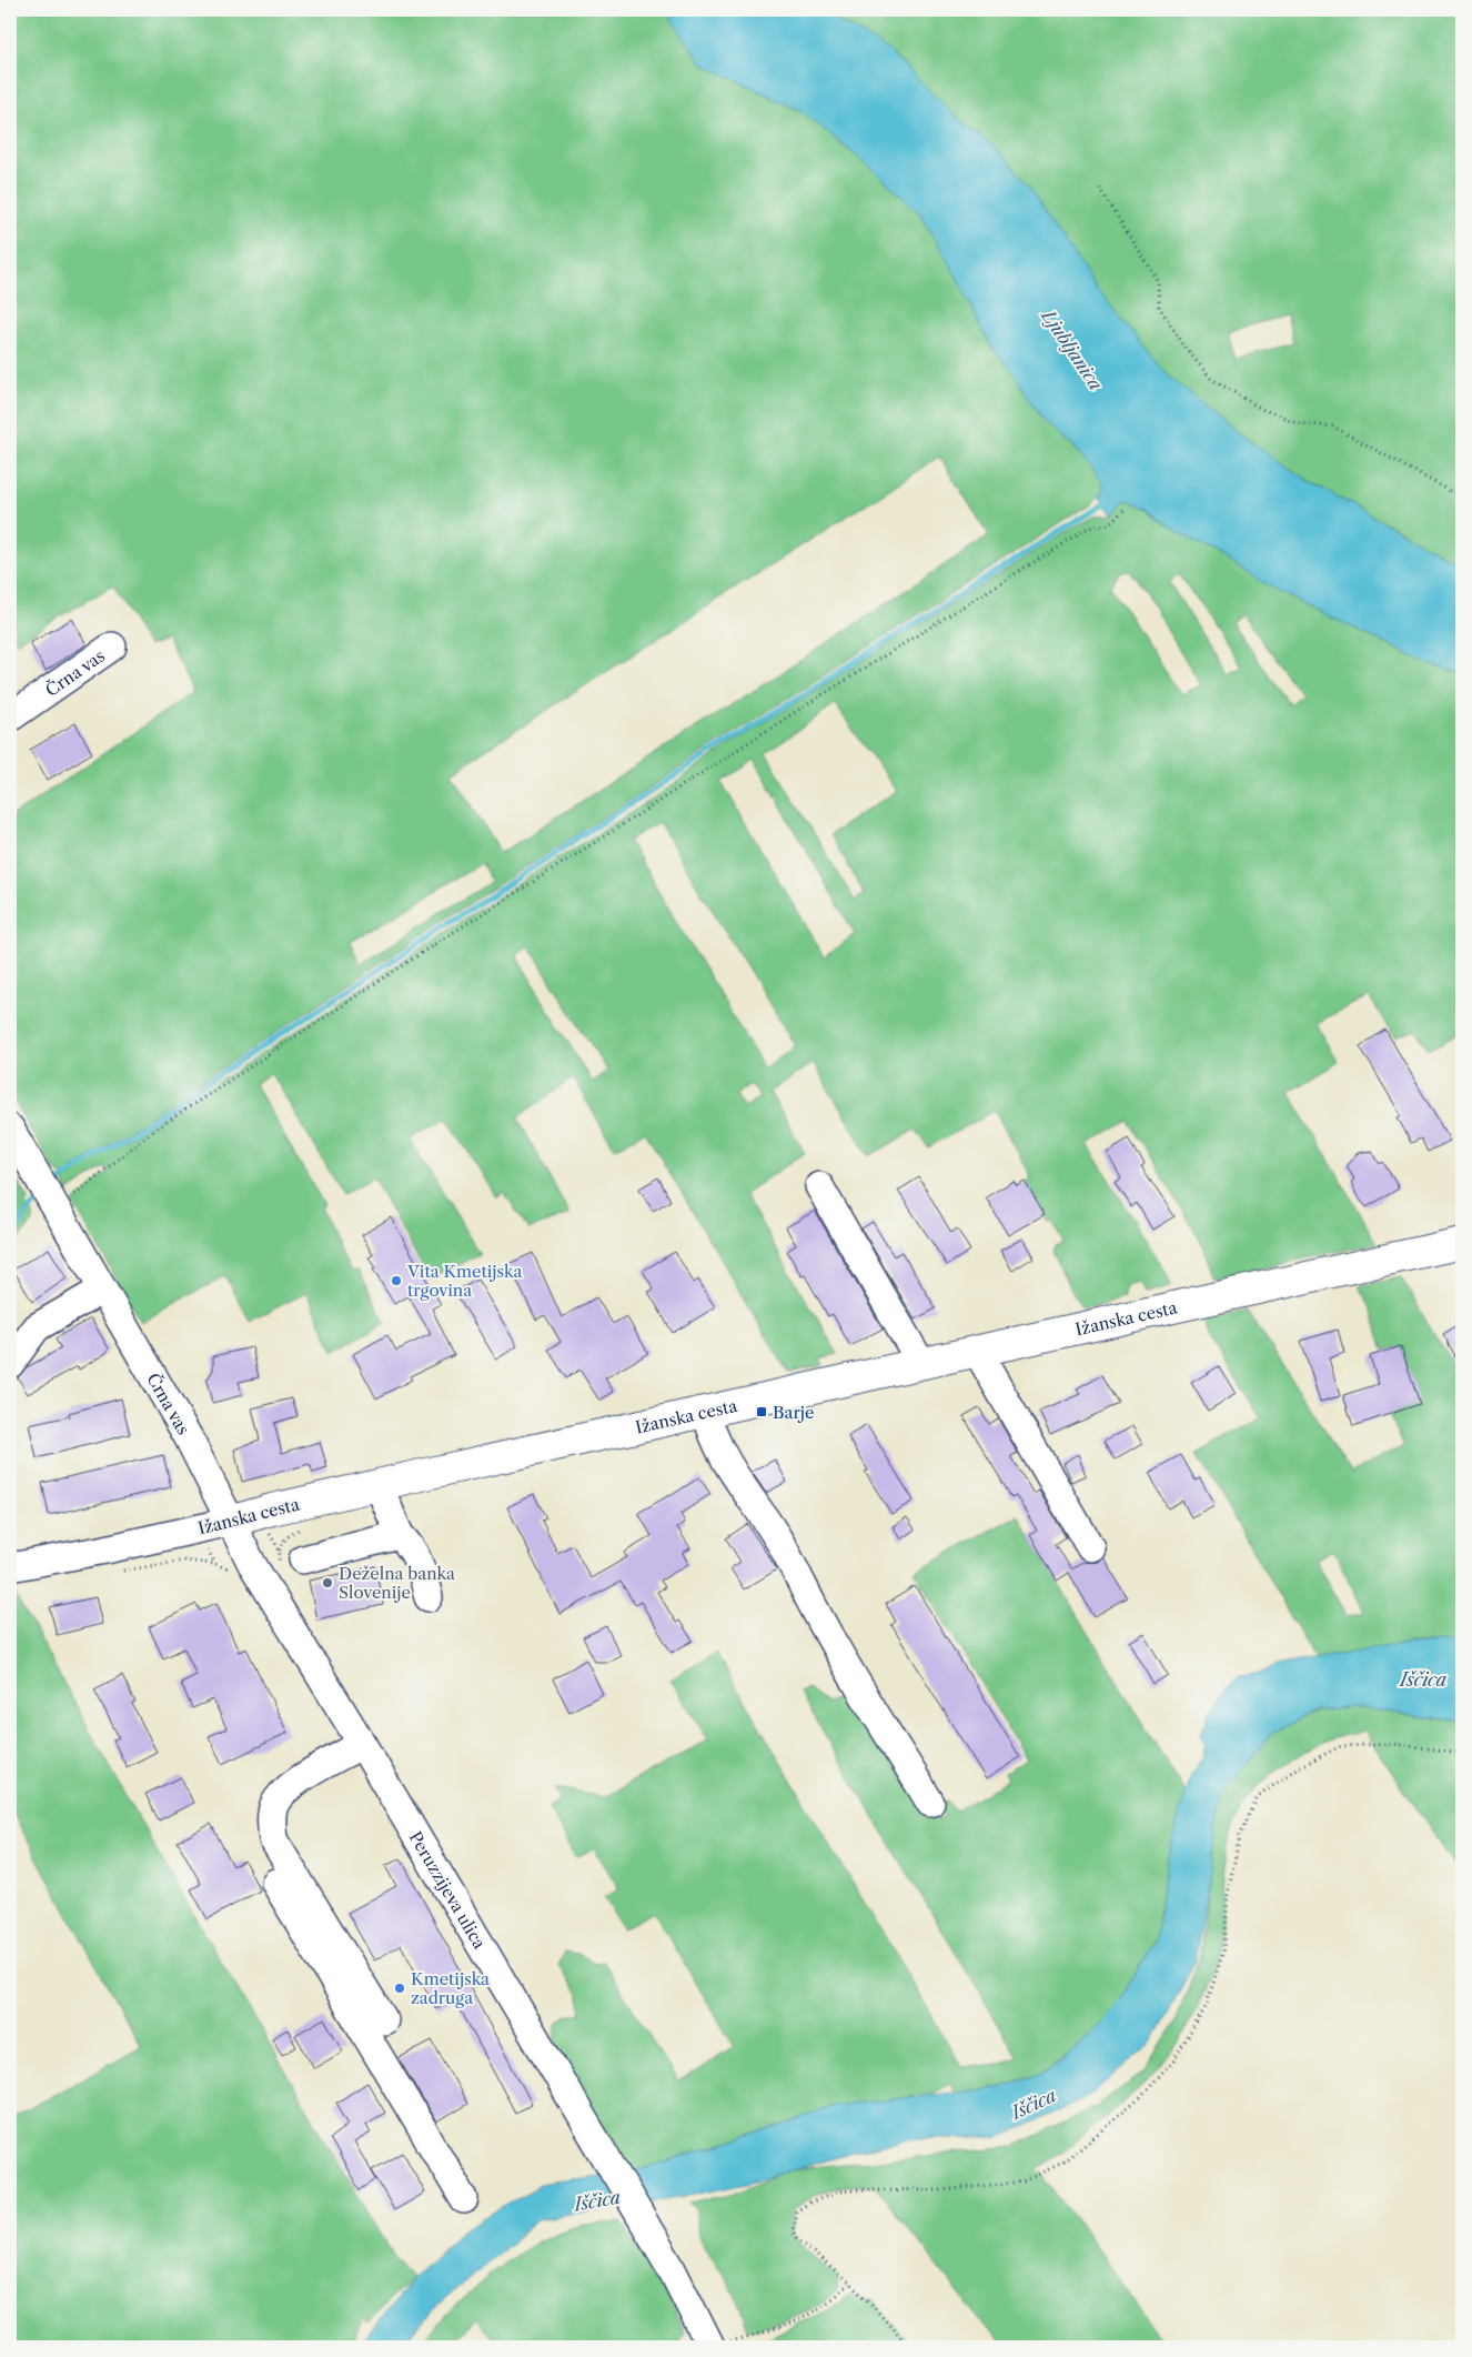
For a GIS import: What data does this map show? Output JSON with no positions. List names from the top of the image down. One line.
{"streets":{"main road":["Ižanska cesta"],"street":["Črna vas","Peruzzijeva ulica"]},"crossings":[["Črna vas","Ižanska cesta"],["Črna vas","Peruzzijeva ulica"],["Ižanska cesta","Peruzzijeva ulica"]],"water":["Ljubljanica","Iščica"],"places":{"other":["Vita Kmetijska trgovina","Deželna banka Slovenije","Kmetijska zadruga"],"transit":["Barje"]}}
